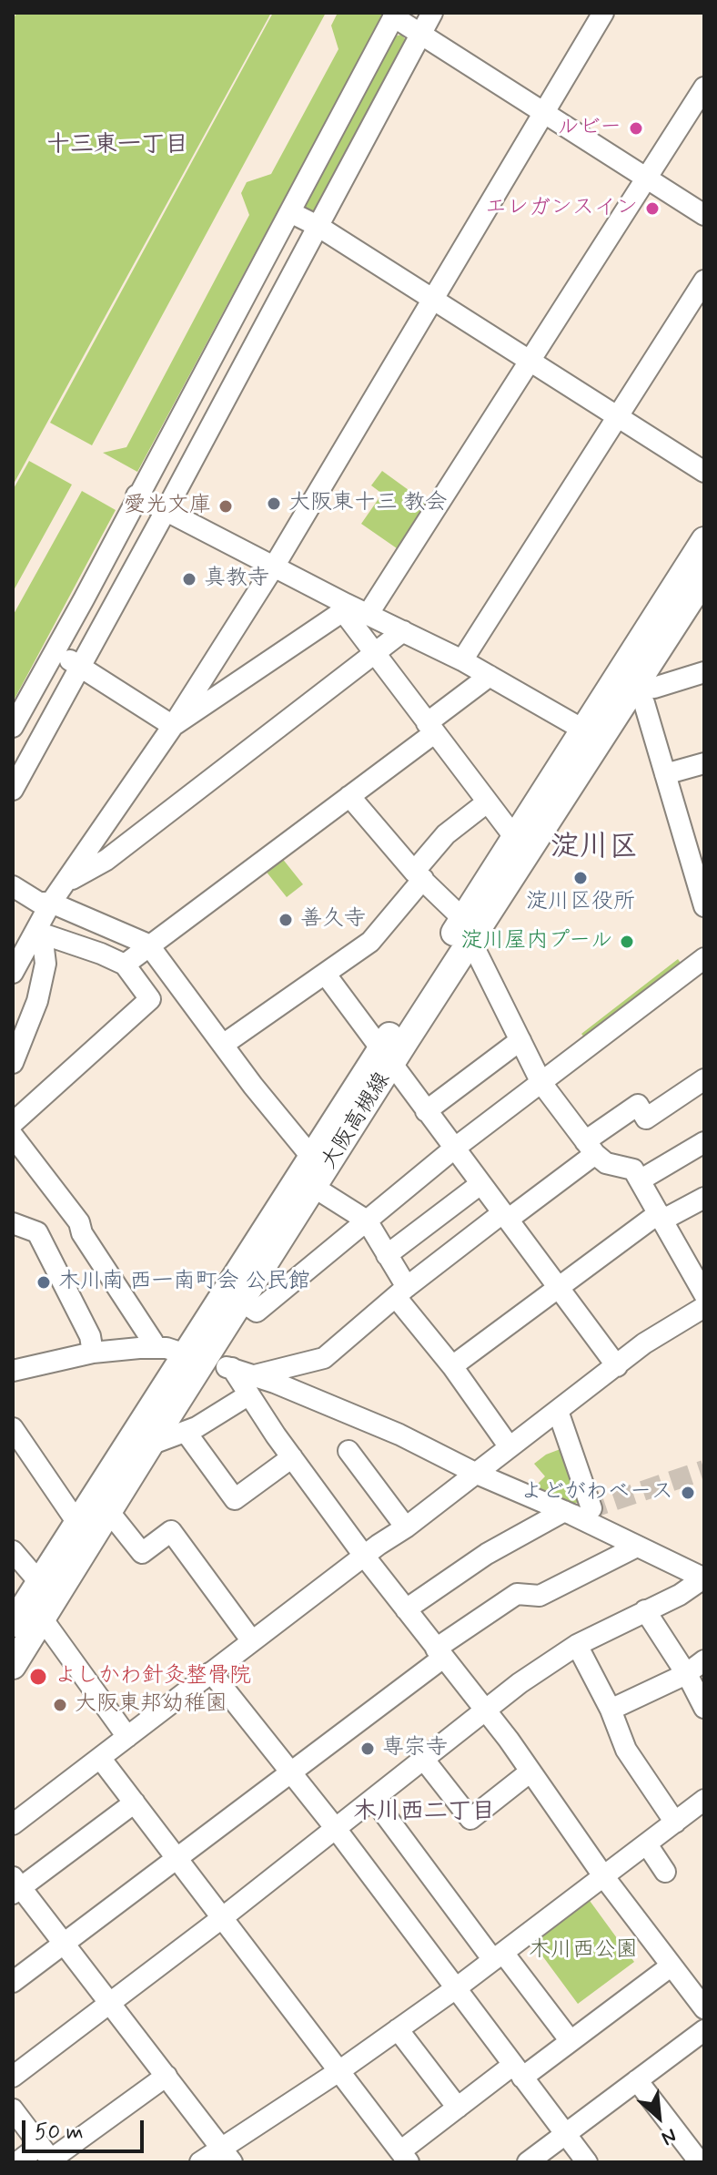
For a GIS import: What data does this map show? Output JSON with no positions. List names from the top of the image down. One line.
{"streets":{"main road":["大阪高槻線"]},"districts":["十三東一丁目","淀川区","木川西二丁目"],"parks":["木川西公園"],"places":["ルビー","エレガンスイン","大阪東十三 教会","愛光文庫","真教寺","淀川区役所","善久寺","淀川屋内プール","木川南 西一南町会 公民館","よどがわベース","よしかわ針灸整骨院","大阪東邦幼稚園","専宗寺"],"scale_bar":"50 m","north":"bottom right"}
